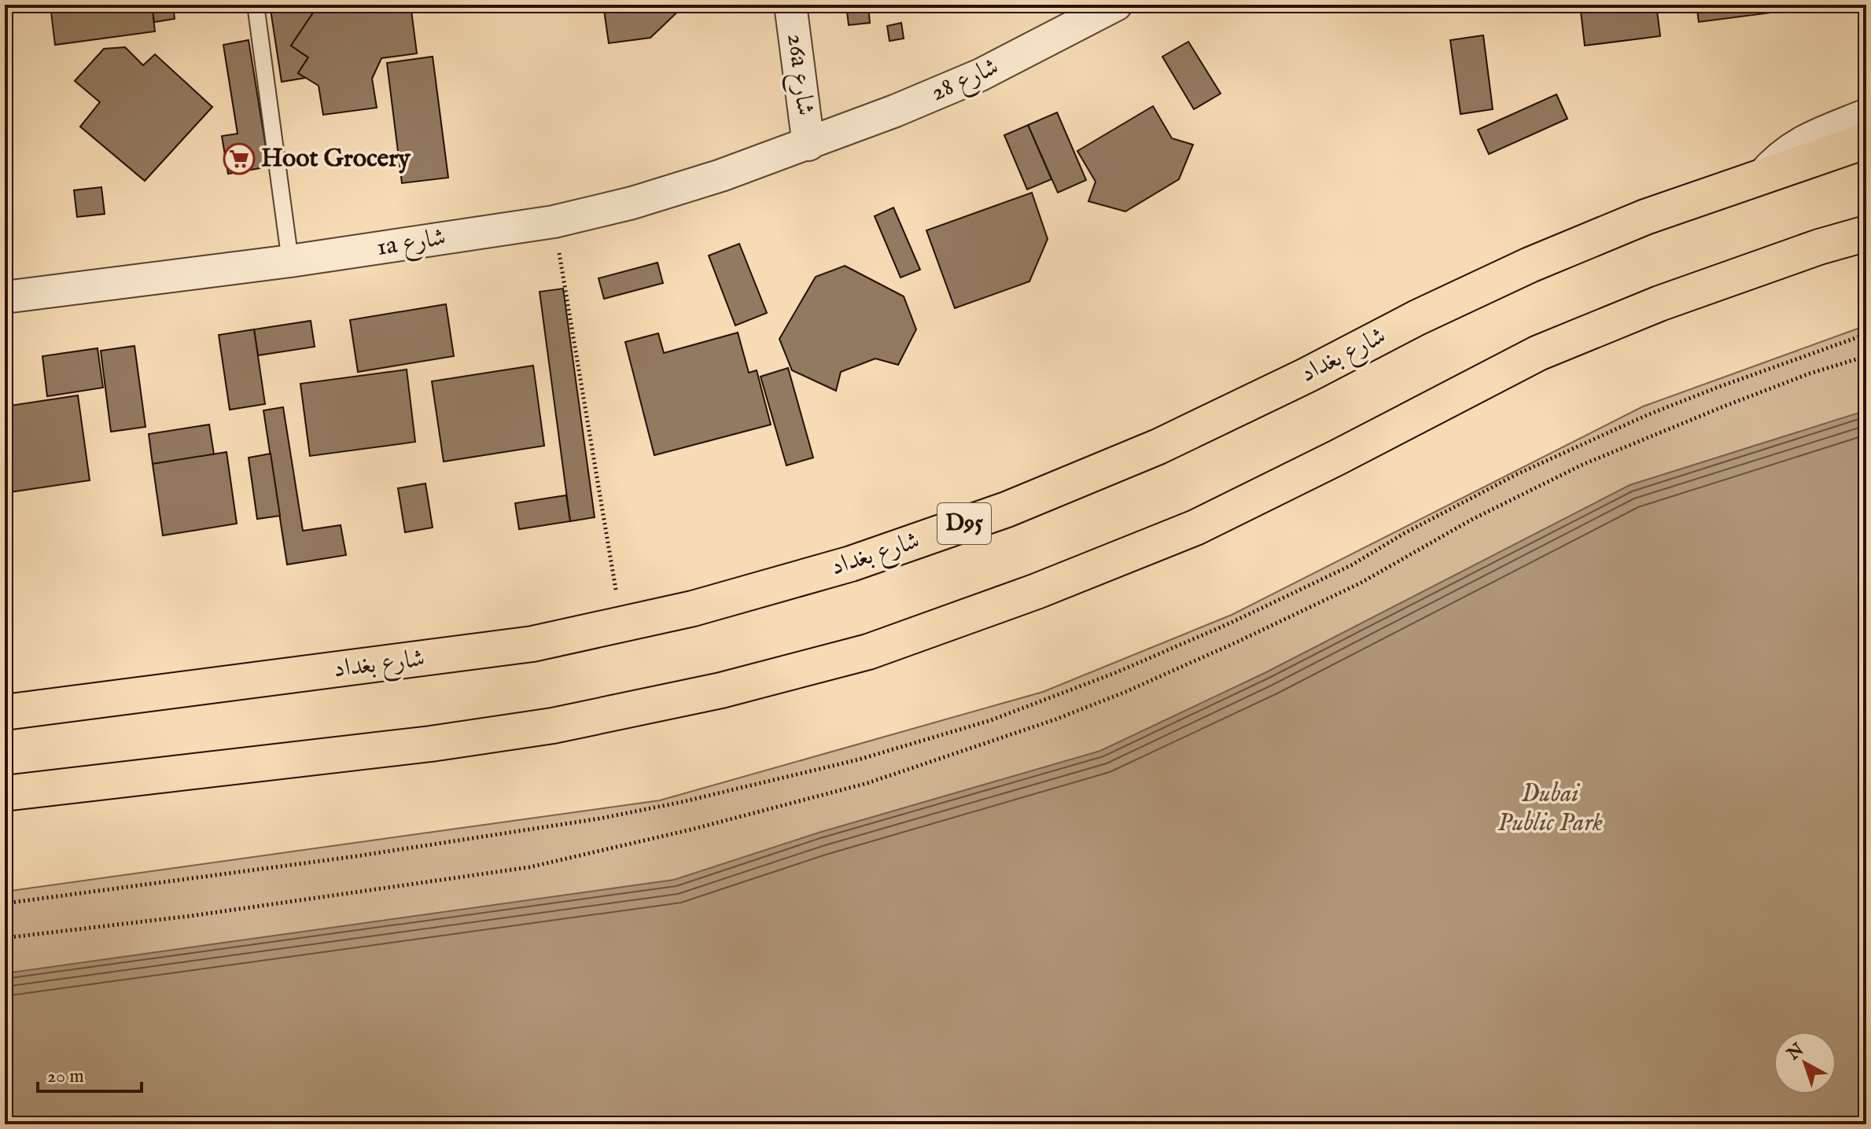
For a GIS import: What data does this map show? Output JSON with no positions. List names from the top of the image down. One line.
{"streets":{"main road":["شارع بغداد","D95"],"street":["26a شارع","شارع 28","1a شارع"]},"crossings":[["26a شارع","شارع 28"],["26a شارع","1a شارع"],["شارع 28","1a شارع"]],"parks":["Dubai Public Park"],"places":{"supermarket":["Hoot Grocery"]},"scale_bar":"20 m","north":"top left"}
